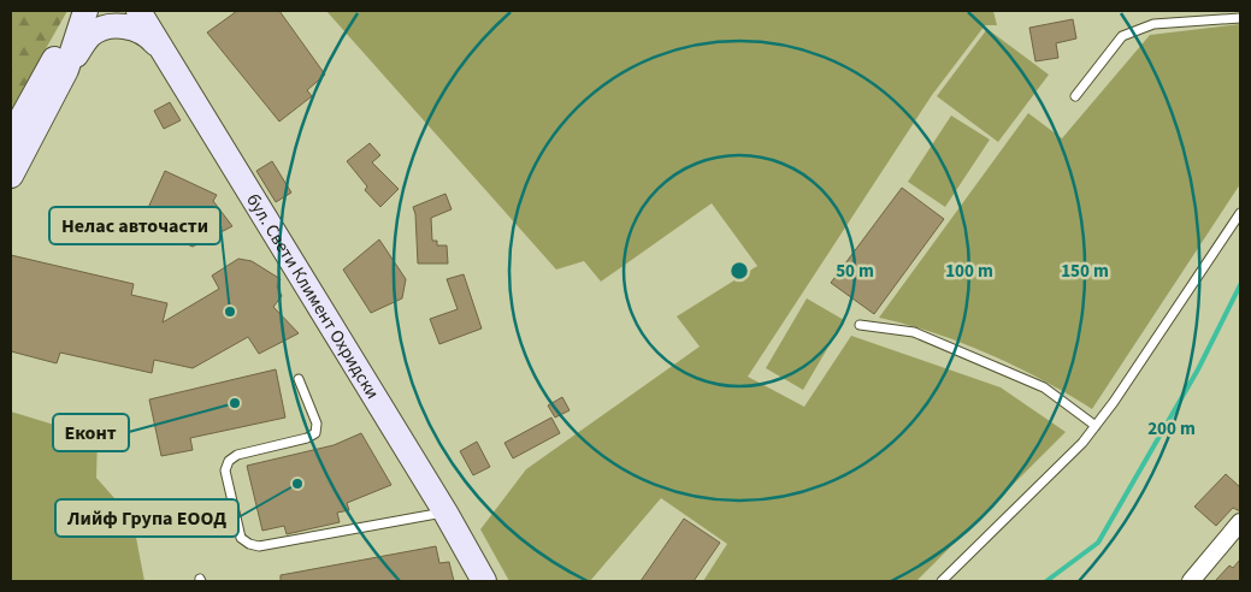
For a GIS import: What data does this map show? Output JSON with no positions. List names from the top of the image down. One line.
{"streets":{"main road":["бул. Свети Климент Охридски"]},"places":["Нелас авточасти","Еконт","Лийф Група ЕООД"],"rings":["50 m","100 m","150 m","200 m"]}
